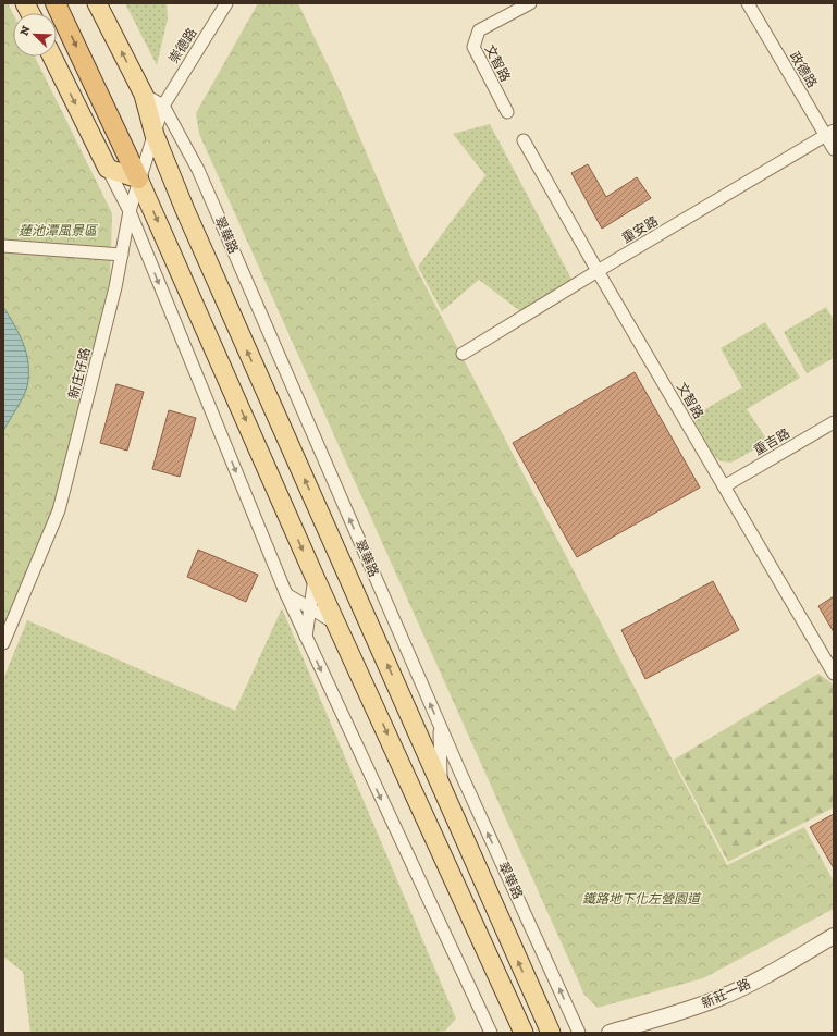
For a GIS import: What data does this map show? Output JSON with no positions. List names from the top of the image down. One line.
{"streets":{"main road":["翠華路"],"street":["崇德路","文智路","政德路","重安路","新庄仔路","重吉路","新莊一路"]},"crossings":[["崇德路","翠華路"],["崇德路","新庄仔路"],["文智路","重安路"],["文智路","重吉路"],["政德路","重安路"],["翠華路","新庄仔路"]],"parks":["蓮池潭風景區","鐵路地下化左營園道"],"north":"top left"}
